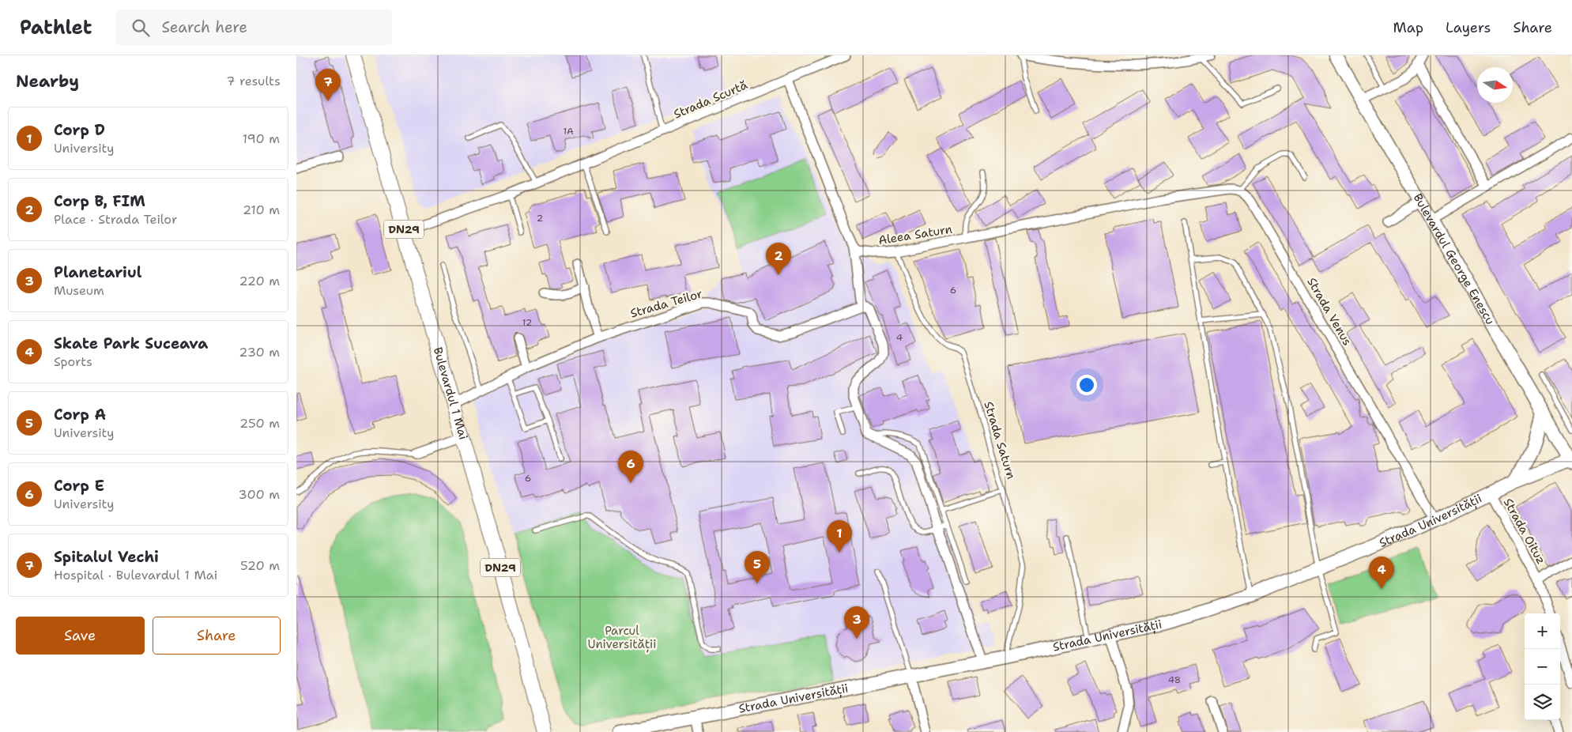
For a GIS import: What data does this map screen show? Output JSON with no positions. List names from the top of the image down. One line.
{"streets":{"main road":["DN29","Bulevardul 1 Mai"],"street":["Strada Scurtă","Aleea Saturn","Bulevardul George Enescu","Strada Teilor","Strada Venus","Strada Universității","Strada Oituz"],"lane":["Strada Saturn"]},"crossings":[["Strada Scurtă","Bulevardul 1 Mai"],["Aleea Saturn","Strada Venus"],["Aleea Saturn","Strada Saturn"],["Bulevardul George Enescu","Strada Universității"],["Strada Teilor","Bulevardul 1 Mai"],["Strada Venus","Strada Universității"],["Strada Saturn","Strada Universității"],["Strada Universității","Strada Oituz"]],"parks":["Parcul Universității"],"house_numbers":["1A","2","6","12","4","6","48"],"north":"right","page":{"header":"Pathlet","search":"Search here","nav":["Map","Layers","Share"],"heading":["Nearby","7 results"],"pins":["7","2","6","1","5","4","3"],"list":[{"mark":"1","name":"Corp D","note":"University","value":"190 m"},{"mark":"2","name":"Corp B, FIM","note":"Place · Strada Teilor","value":"210 m"},{"mark":"3","name":"Planetariul","note":"Museum","value":"220 m"},{"mark":"4","name":"Skate Park Suceava","note":"Sports","value":"230 m"},{"mark":"5","name":"Corp A","note":"University","value":"250 m"},{"mark":"6","name":"Corp E","note":"University","value":"300 m"},{"mark":"7","name":"Spitalul Vechi","note":"Hospital · Bulevardul 1 Mai","value":"520 m"}],"buttons":["Save","Share"],"map_buttons":["+","−"]}}
